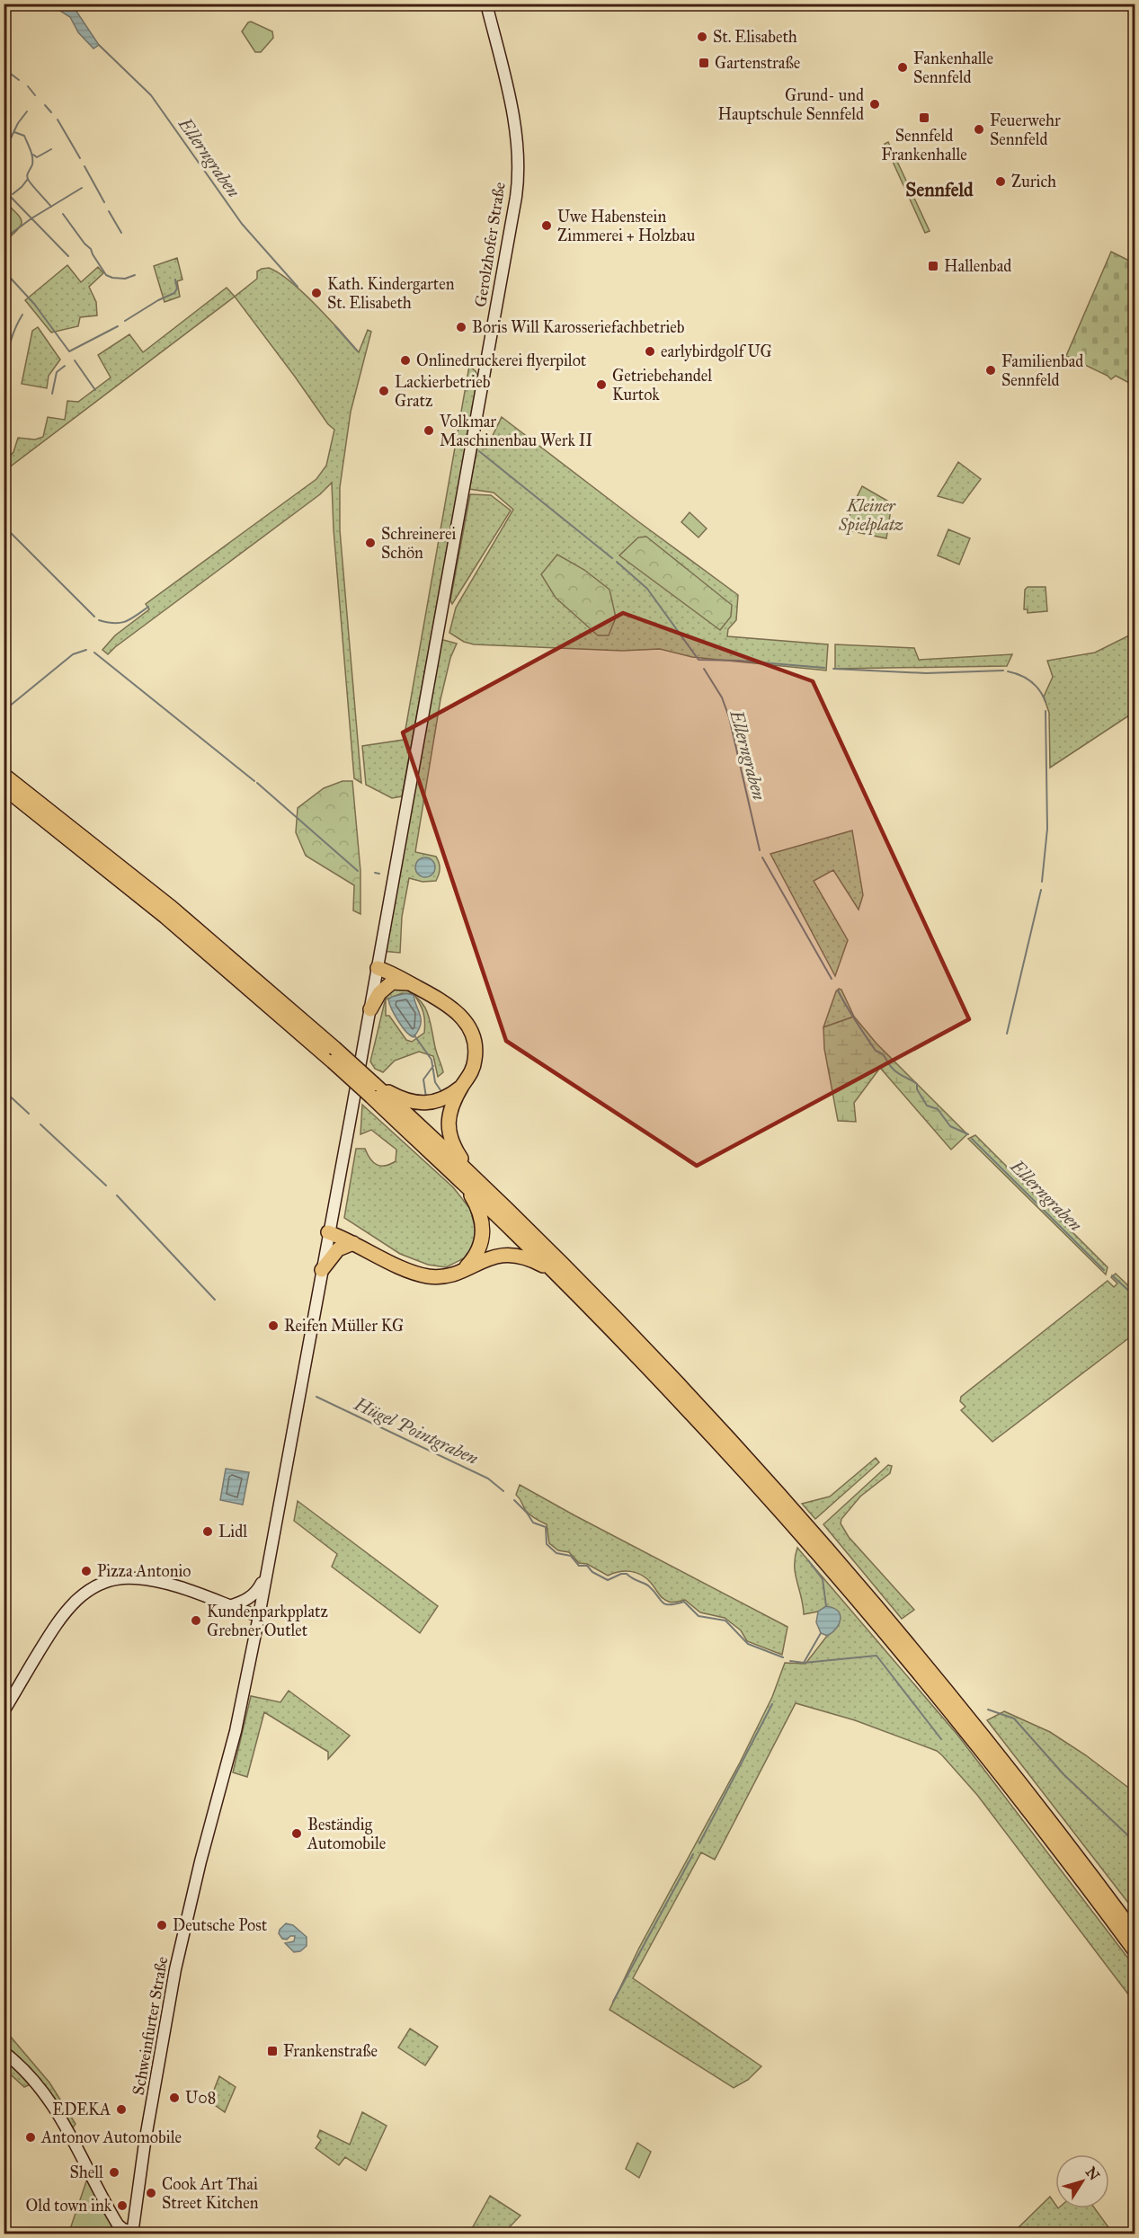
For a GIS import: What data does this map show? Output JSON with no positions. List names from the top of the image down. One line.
{"streets":{"main road":["Gerolzhofer Straße","Schweinfurter Straße"]},"crossings":[["Gerolzhofer Straße","Schweinfurter Straße"]],"districts":["Sennfeld"],"water":["Ellerngraben","Hügel Pointgraben"],"parks":["Kleiner Spielplatz"],"places":{"other":["St. Elisabeth","Fankenhalle Sennfeld","Grund- und Hauptschule Sennfeld","Feuerwehr Sennfeld","Zurich","Uwe Habenstein Zimmerei + Holzbau","Kath. Kindergarten St. Elisabeth","Boris Will Karosseriefachbetrieb","earlybirdgolf UG","Onlinedruckerei flyerpilot","Familienbad Sennfeld","Getriebehandel Kurtok","Lackierbetrieb Gratz","Volkmar Maschinenbau Werk II","Schreinerei Schön","Reifen Müller KG","Lidl","Pizza Antonio","Kundenparkpplatz Grebner Outlet","Beständig Automobile","Deutsche Post","U08","EDEKA","Antonov Automobile","Shell","Cook Art Thai Street Kitchen","Old town ink"],"transit":["Gartenstraße","Sennfeld Frankenhalle","Hallenbad","Frankenstraße"]},"north":"top right"}
